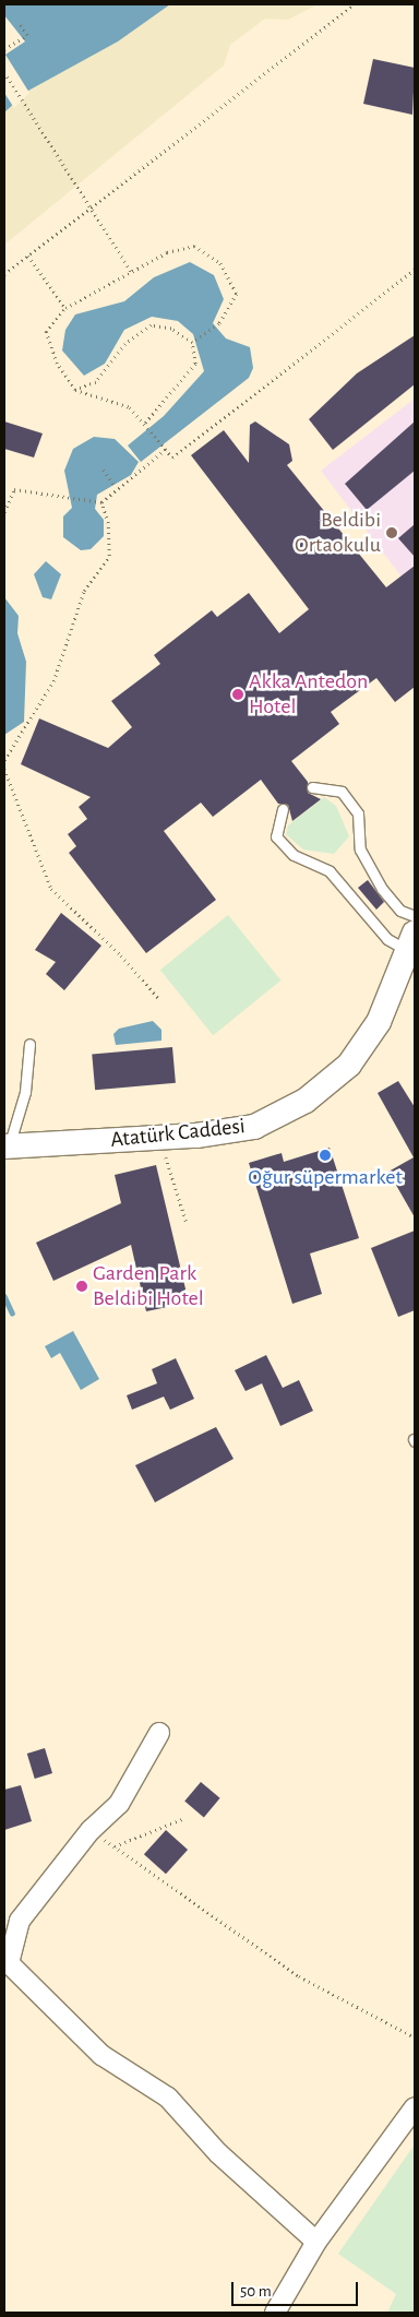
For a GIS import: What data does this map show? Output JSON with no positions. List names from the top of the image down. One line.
{"streets":{"street":["Atatürk Caddesi"]},"places":["Beldibi Ortaokulu","Akka Antedon Hotel","Oğur süpermarket","Garden Park Beldibi Hotel"],"scale_bar":"50 m"}
